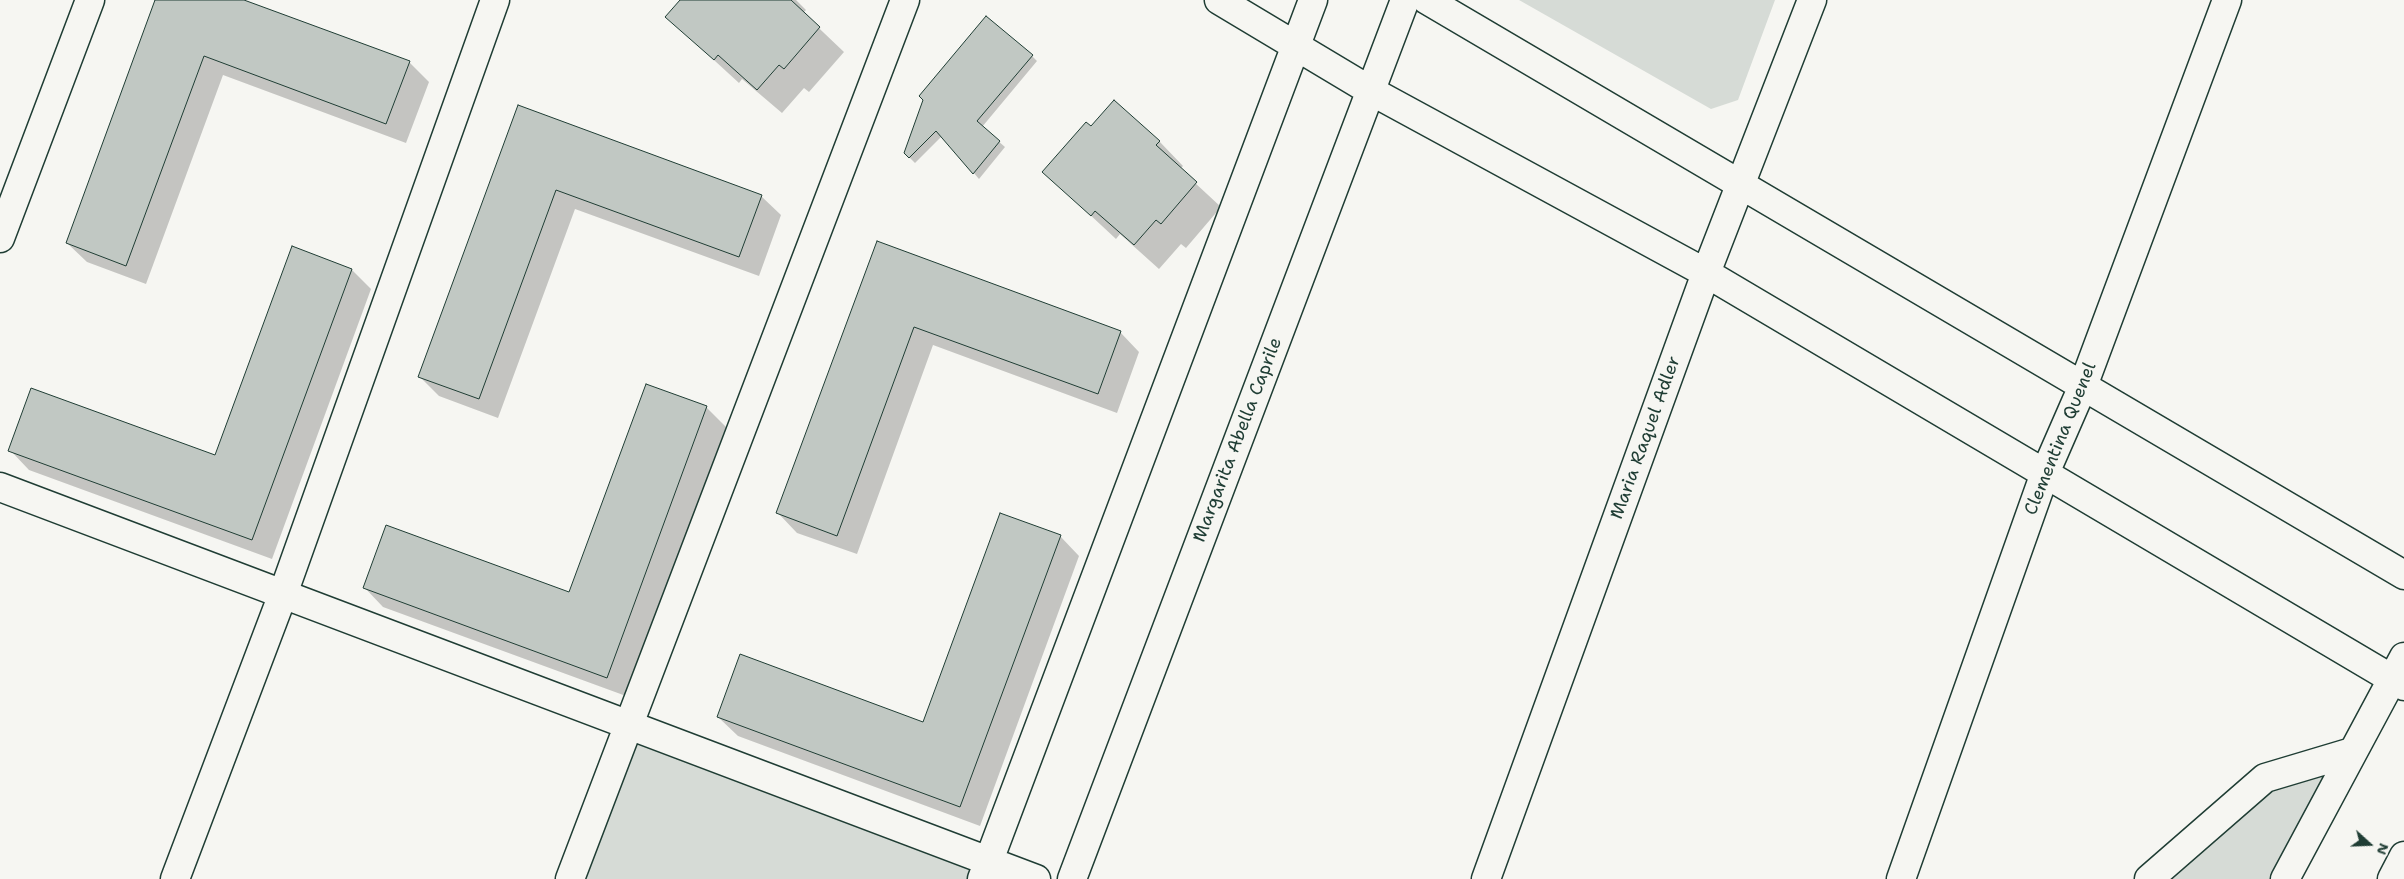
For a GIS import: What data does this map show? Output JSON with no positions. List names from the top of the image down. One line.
{"streets":{"street":["Maria Raquel Adler","Clementina Quenel","Margarita Abella Caprile"]},"north":"right"}
